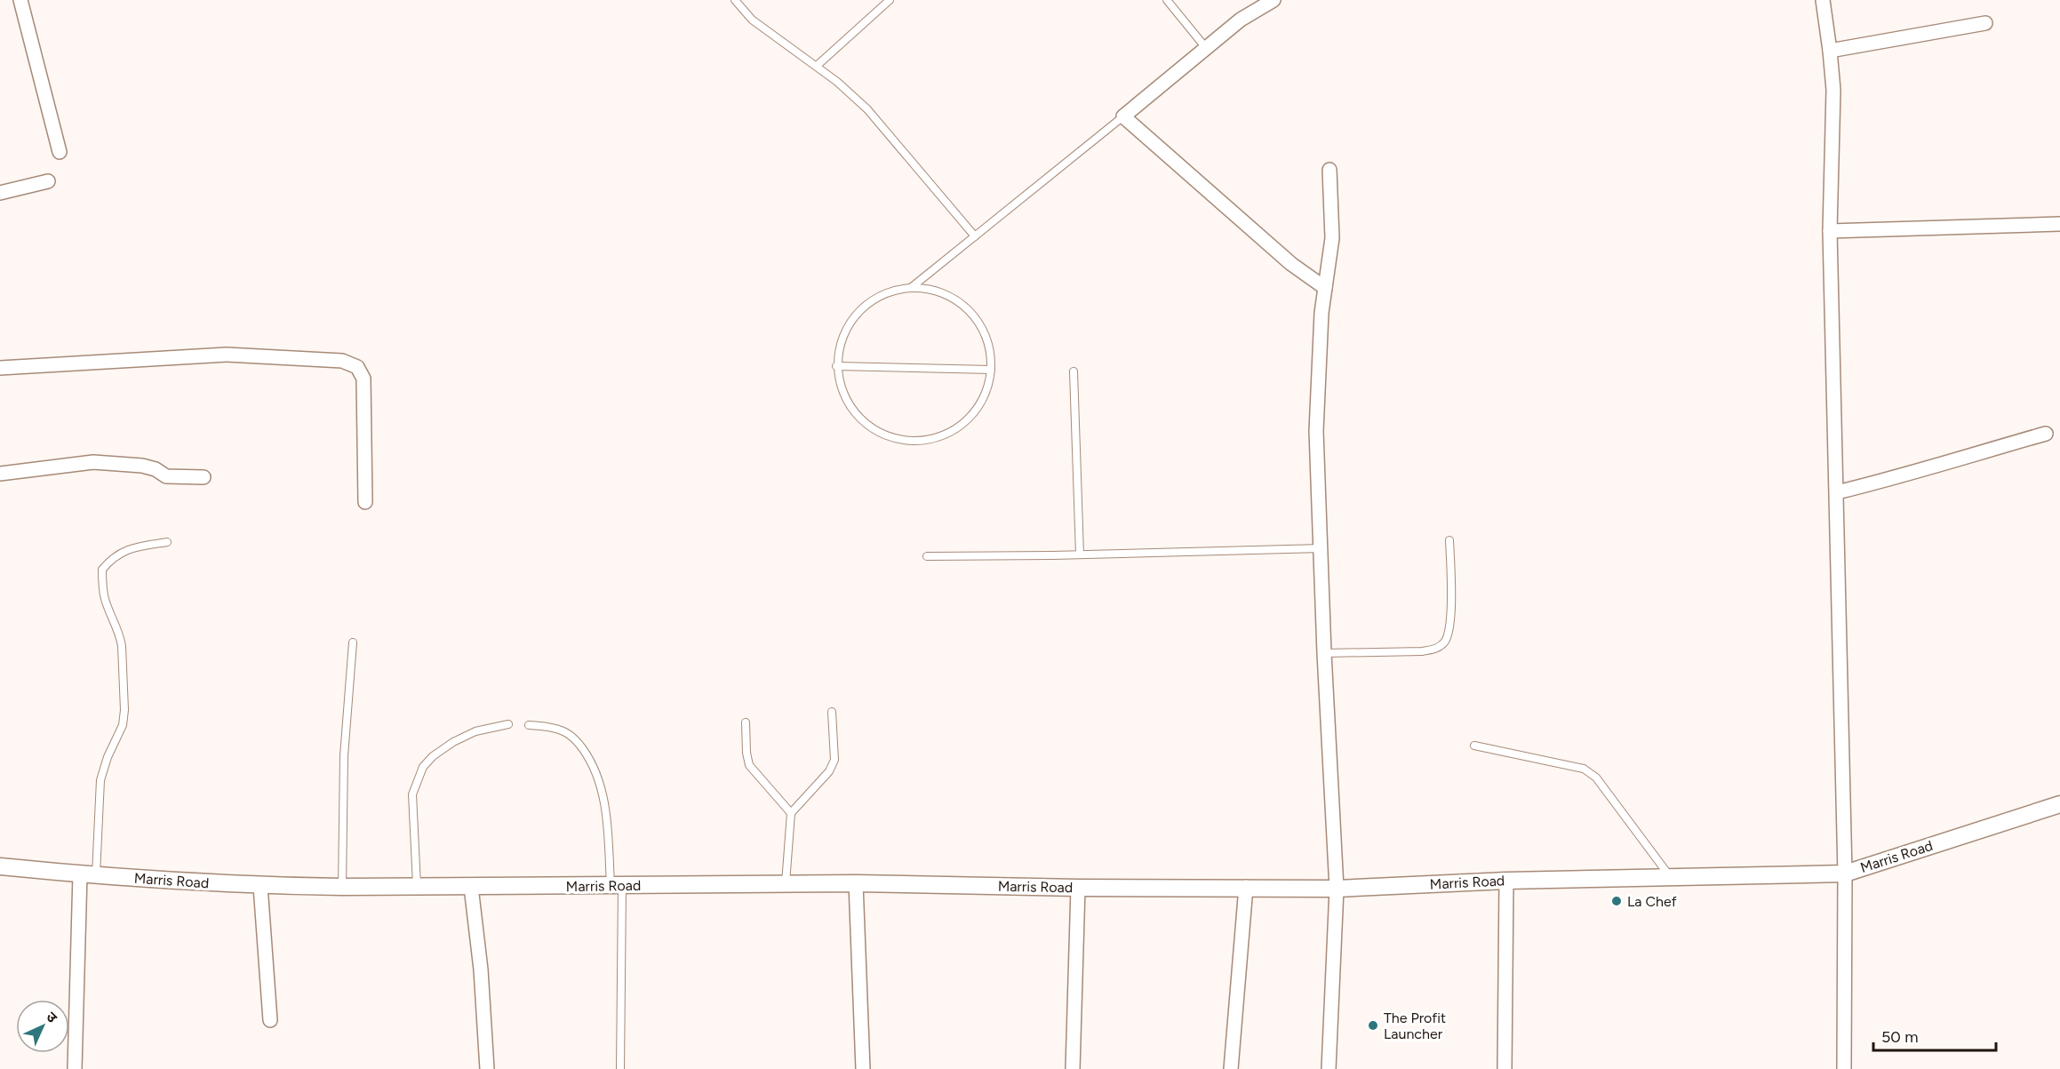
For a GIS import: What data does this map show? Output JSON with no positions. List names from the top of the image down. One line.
{"streets":{"street":["Marris Road"]},"places":["La Chef","The Profit Launcher"],"scale_bar":"50 m","north":"top right"}
